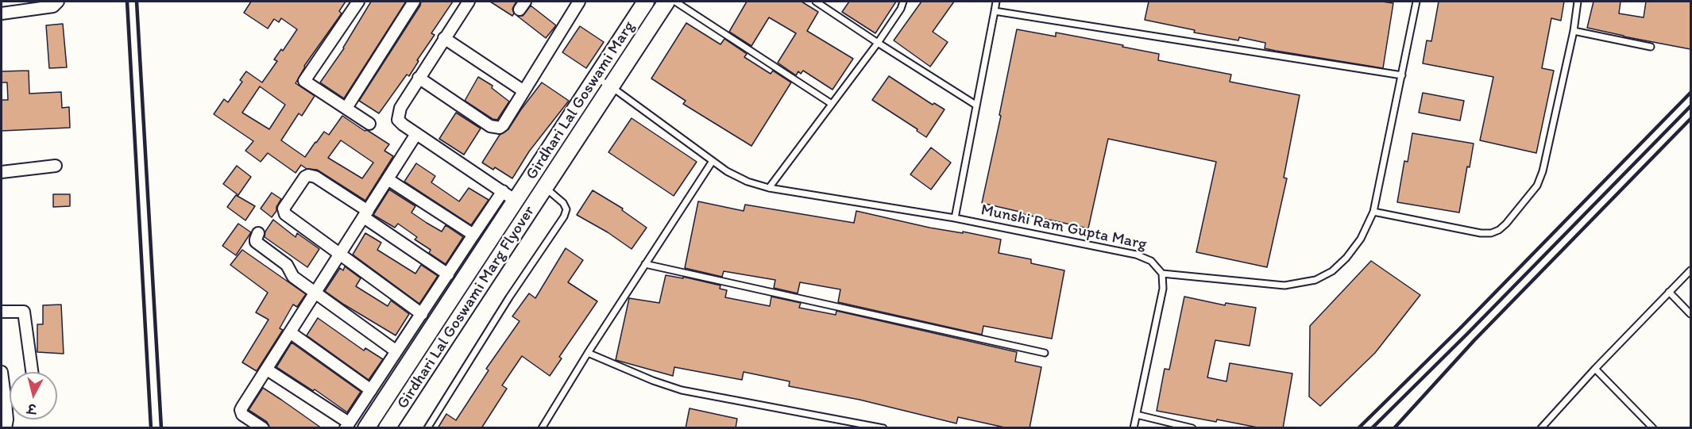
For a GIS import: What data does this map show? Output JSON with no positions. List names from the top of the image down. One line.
{"streets":{"main road":["Girdhari Lal Goswami Marg","Girdhari Lal Goswami Marg Flyover"],"lane":["Munshi Ram Gupta Marg"]},"crossings":[["Girdhari Lal Goswami Marg","Munshi Ram Gupta Marg"],["Girdhari Lal Goswami Marg","Girdhari Lal Goswami Marg Flyover"]],"north":"bottom"}
